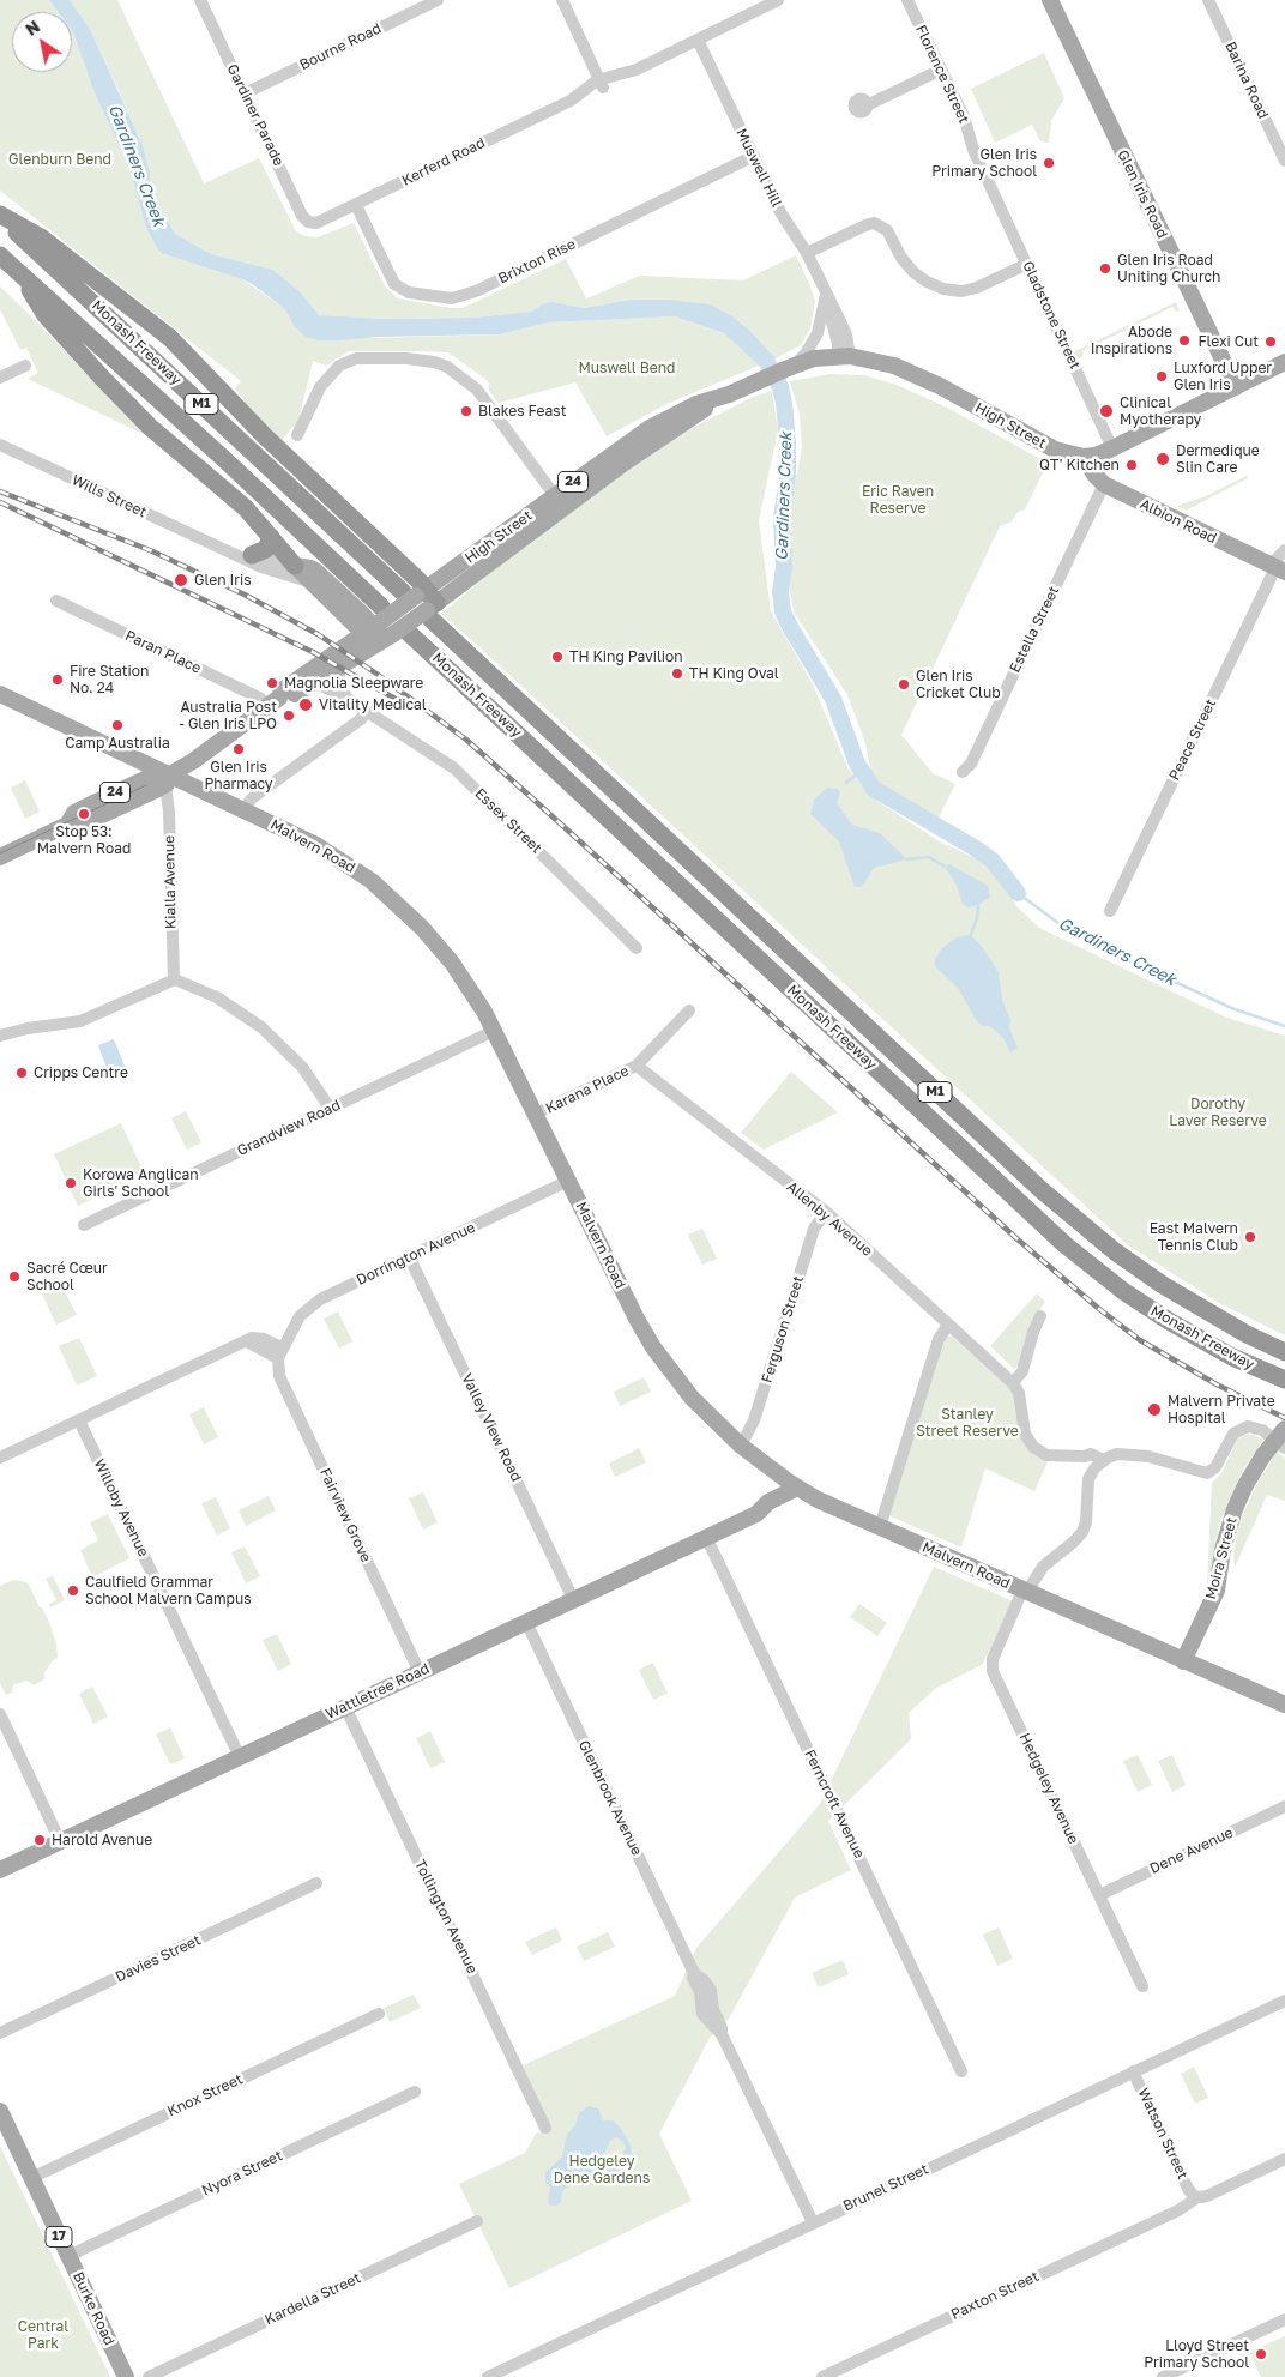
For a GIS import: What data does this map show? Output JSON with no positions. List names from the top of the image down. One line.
{"streets":{"highway":["Monash Freeway","M1"],"main road":["Glen Iris Road","High Street","24","Wills Street","Albion Road","Malvern Road","Moira Street","Wattletree Road","17","Burke Road"],"street":["Bourne Road","Florence Street","Barina Road","Gardiner Parade","Kerferd Road","Muswell Hill","Brixton Rise","Gladstone Street","Estella Street","Paran Place","Peace Street","Essex Street","Kialla Avenue","Karana Place","Grandview Road","Allenby Avenue","Dorrington Avenue","Ferguson Street","Valley View Road","Willoby Avenue","Fairview Grove","Hedgeley Avenue","Glenbrook Avenue","Ferncroft Avenue","Dene Avenue","Tollington Avenue","Davies Street","Knox Street","Watson Street","Nyora Street","Brunel Street","Paxton Street","Kardella Street"]},"crossings":[["Bourne Road","Gardiner Parade"],["Florence Street","Gladstone Street"],["Gardiner Parade","Kerferd Road"],["Kerferd Road","Muswell Hill"],["Kerferd Road","Brixton Rise"],["Muswell Hill","Brixton Rise"],["Muswell Hill","High Street"],["Monash Freeway","High Street"],["Monash Freeway","Wills Street"],["High Street","Wills Street"],["High Street","Albion Road"],["High Street","Paran Place"],["High Street","Essex Street"],["High Street","Malvern Road"],["High Street","Kialla Avenue"],["Albion Road","Estella Street"],["Albion Road","Peace Street"],["Malvern Road","Kialla Avenue"],["Malvern Road","Karana Place"],["Malvern Road","Grandview Road"],["Malvern Road","Dorrington Avenue"],["Malvern Road","Ferguson Street"],["Malvern Road","Moira Street"],["Malvern Road","Wattletree Road"],["Malvern Road","Hedgeley Avenue"],["Karana Place","Allenby Avenue"],["Allenby Avenue","Ferguson Street"],["Dorrington Avenue","Valley View Road"],["Dorrington Avenue","Fairview Grove"],["Valley View Road","Wattletree Road"],["Willoby Avenue","Wattletree Road"],["Fairview Grove","Wattletree Road"],["Wattletree Road","Glenbrook Avenue"],["Wattletree Road","Ferncroft Avenue"],["Wattletree Road","Tollington Avenue"],["Hedgeley Avenue","Dene Avenue"],["Glenbrook Avenue","Brunel Street"],["Knox Street","Burke Road"],["Watson Street","Brunel Street"],["Watson Street","Paxton Street"],["Nyora Street","Burke Road"]],"water":["Gardiners Creek"],"parks":["Glenburn Bend","Muswell Bend","Eric Raven Reserve","Dorothy Laver Reserve","Stanley Street Reserve","Hedgeley Dene Gardens","Central Park"],"places":["Glen Iris Primary School","Glen Iris Road Uniting Church","Abode Inspirations","Flexi Cut","Luxford Upper Glen Iris","Blakes Feast","Clinical Myotherapy","Dermedique Slin Care","QT' Kitchen","Glen Iris","TH King Pavilion","TH King Oval","Fire Station No. 24","Magnolia Sleepware","Glen Iris Cricket Club","Vitality Medical","Australia Post - Glen Iris LPO","Camp Australia","Glen Iris Pharmacy","Stop 53: Malvern Road","Cripps Centre","Korowa Anglican Girls' School","East Malvern Tennis Club","Sacré Cœur School","Malvern Private Hospital","Caulfield Grammar School Malvern Campus","Harold Avenue","Lloyd Street Primary School"],"north":"top left"}
